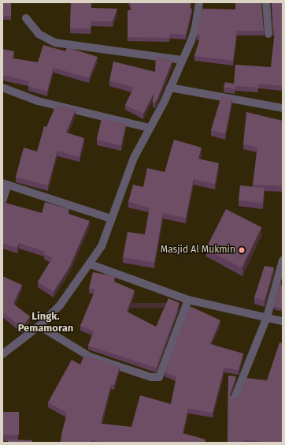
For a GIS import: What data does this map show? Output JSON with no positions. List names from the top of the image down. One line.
{"districts":["Lingk. Pemamoran"],"places":["Masjid Al Mukmin"]}
